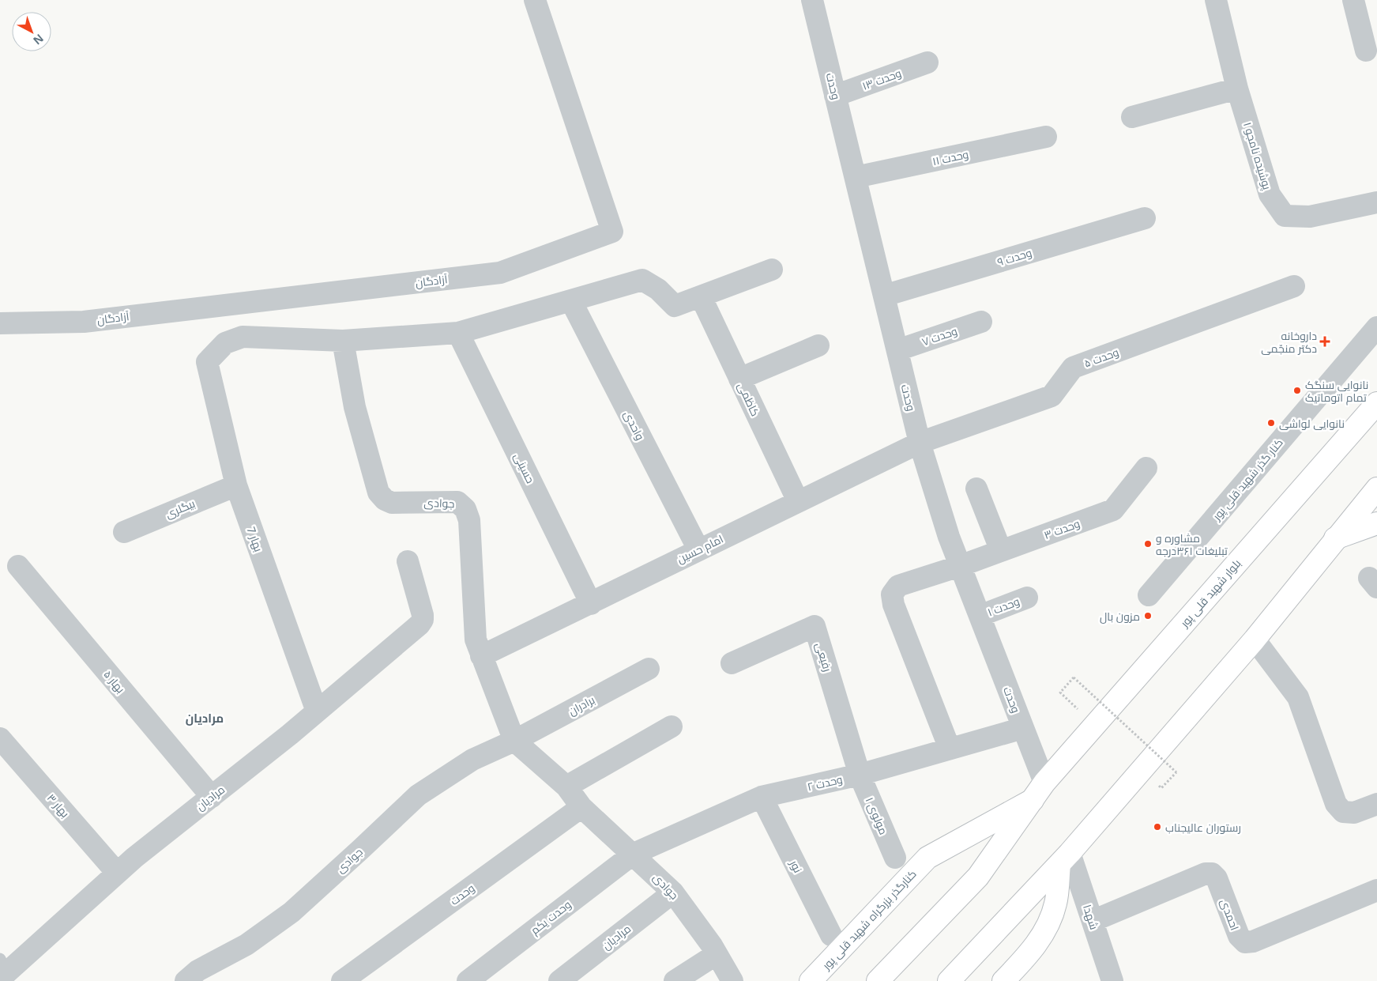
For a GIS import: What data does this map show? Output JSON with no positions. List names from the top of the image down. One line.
{"streets":{"main road":["بلوار شهید قلی پور","کنارگذر بزرگراه شهید قلی پور"],"street":["وحدت ۱۳","وحدت","پوشیده نامجو ۱","وحدت ۱۱","وحدت ۹","آزادگان","وحدت ۷","وحدت ۵","کاظمی","واحدی","حسینی","کنار گذر شهید قلی پور","جوادی","بیگلری","وحدت ۳","بهار 7","امام حسین","وحدت ۱","رفیعی","بهار ۵","برادران","وحدت ۲","مرادیان","بهار ۳","مولوی ۱","نور","احمدی","وحدت یکم","شهدا"]},"crossings":[["وحدت ۱۳","وحدت"],["وحدت","وحدت ۱۱"],["وحدت","وحدت ۹"],["وحدت","وحدت ۷"],["وحدت","وحدت ۵"],["وحدت","جوادی"],["وحدت","وحدت ۳"],["وحدت","امام حسین"],["وحدت","بلوار شهید قلی پور"],["وحدت","وحدت ۱"],["وحدت","وحدت ۲"],["وحدت ۵","امام حسین"],["کاظمی","امام حسین"],["واحدی","امام حسین"],["حسینی","امام حسین"],["جوادی","بهار 7"],["جوادی","امام حسین"],["جوادی","برادران"],["جوادی","وحدت ۲"],["جوادی","مرادیان"],["جوادی","وحدت یکم"],["بیگلری","بهار 7"],["وحدت ۳","وحدت ۲"],["بهار 7","مرادیان"],["بلوار شهید قلی پور","کنارگذر بزرگراه شهید قلی پور"],["رفیعی","وحدت ۲"],["رفیعی","مولوی ۱"],["بهار ۵","مرادیان"],["وحدت ۲","مولوی ۱"],["وحدت ۲","نور"],["وحدت ۲","وحدت یکم"],["مرادیان","بهار ۳"],["احمدی","شهدا"]],"districts":["مرادیان"],"places":{"health":["داروخانه دکتر منجّمی"],"other":["نانوایی سنگک تمام اتوماتیک","نانوایی لواشی","مشاوره و تبلیغات ۳۶۱درجه","مزون بال","رستوران عالیجناب"]},"north":"bottom right"}
